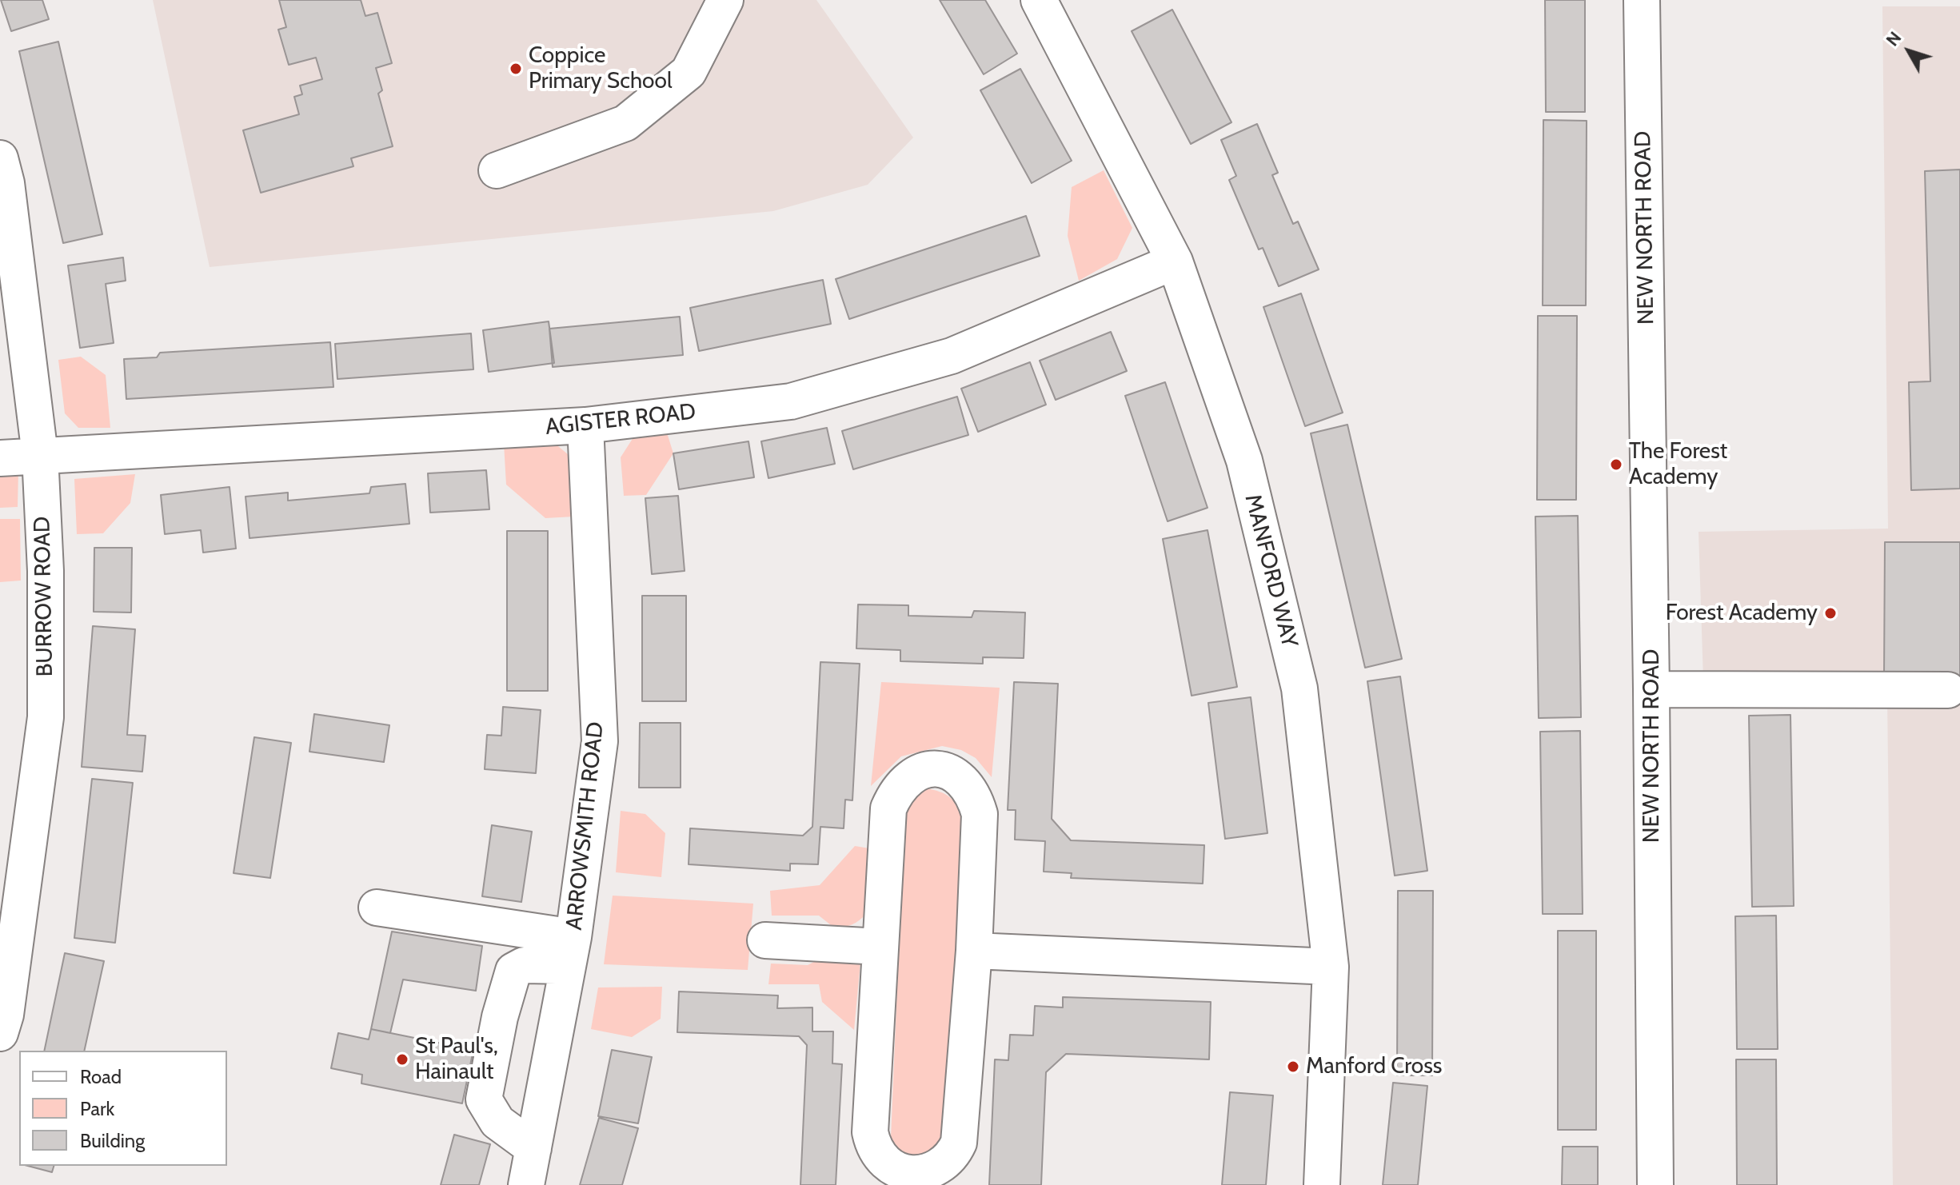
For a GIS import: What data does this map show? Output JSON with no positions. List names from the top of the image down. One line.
{"streets":{"street":["NEW NORTH ROAD","AGISTER ROAD","MANFORD WAY","BURROW ROAD","ARROWSMITH ROAD"]},"crossings":[["AGISTER ROAD","MANFORD WAY"],["AGISTER ROAD","BURROW ROAD"],["AGISTER ROAD","ARROWSMITH ROAD"]],"places":["Coppice Primary School","The Forest Academy","Forest Academy","St Paul's, Hainault","Manford Cross"],"legend":["Road","Park","Building"],"north":"top left"}
